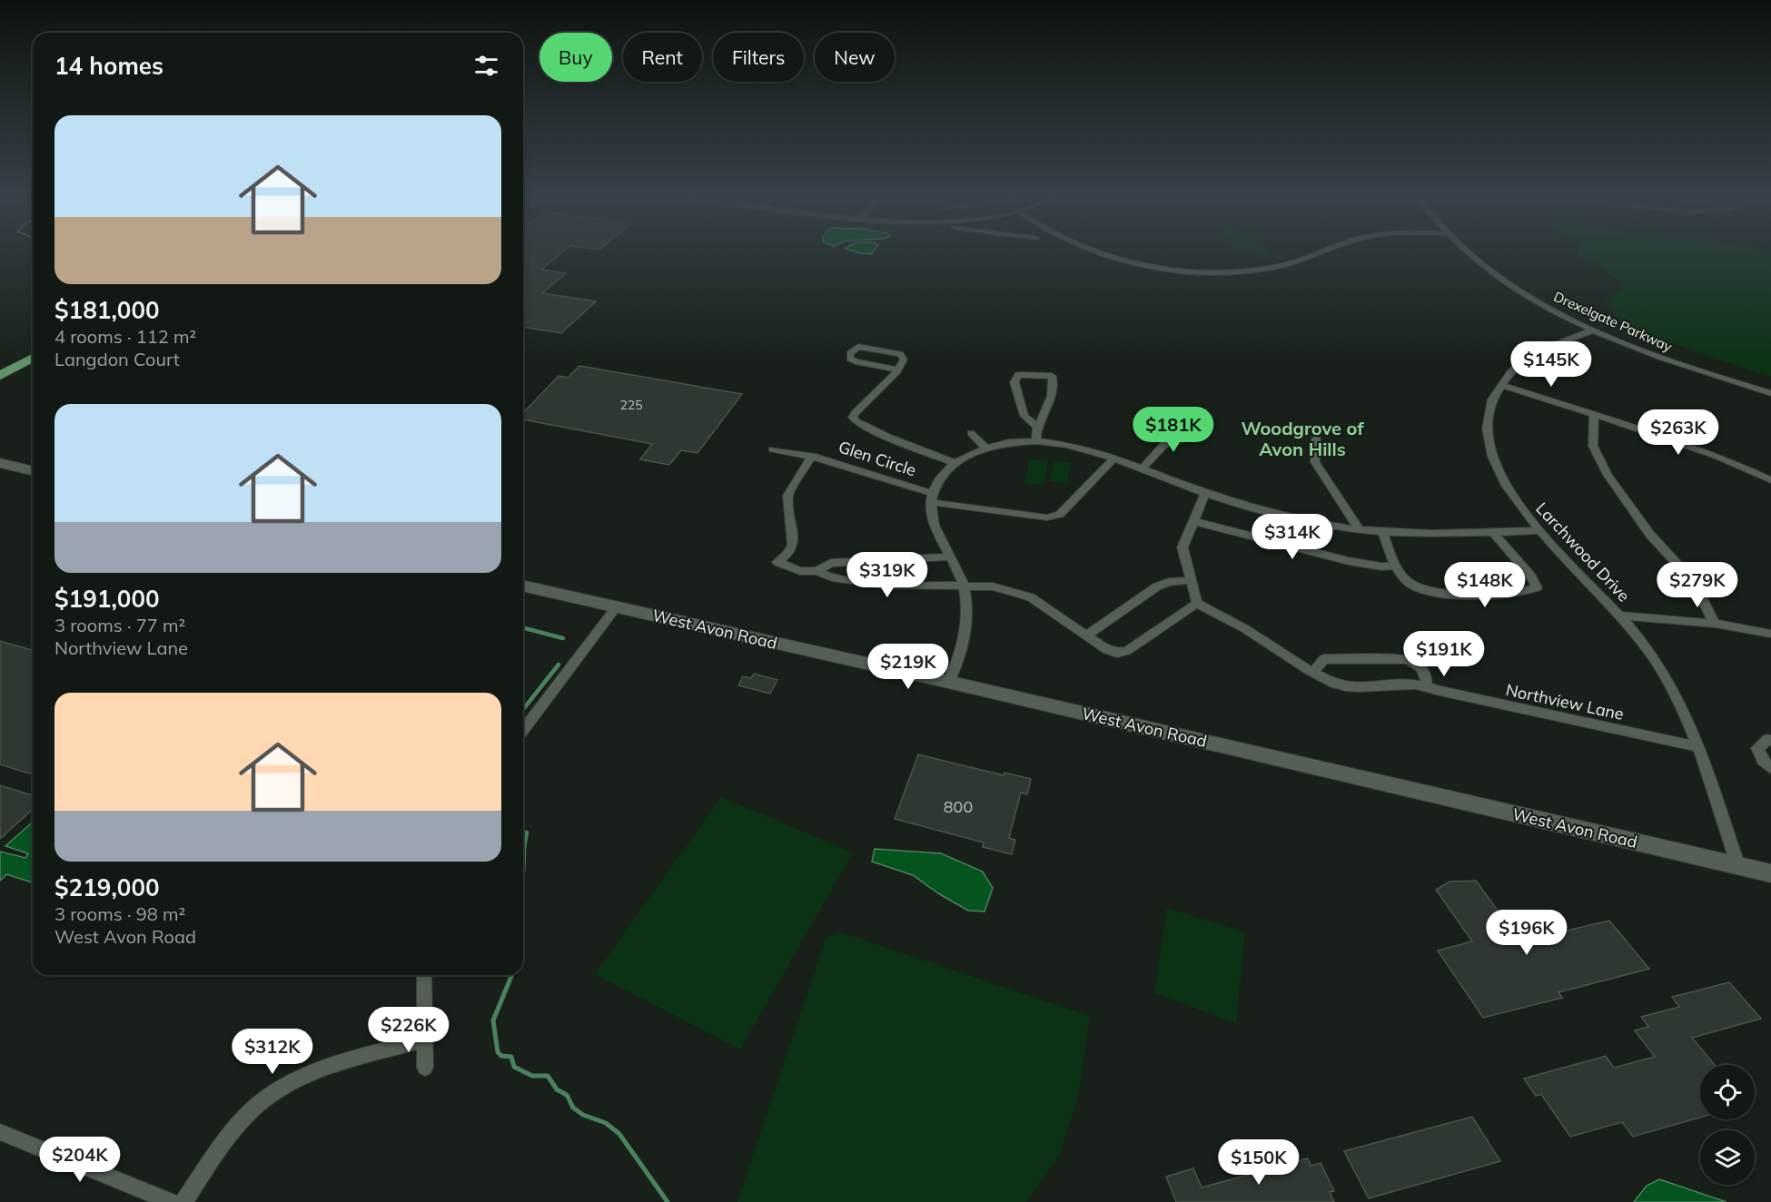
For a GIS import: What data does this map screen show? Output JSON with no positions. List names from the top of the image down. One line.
{"streets":{"main road":["West Avon Road"],"street":["Drexelgate Parkway","Glen Circle","Larchwood Drive","Northview Lane"]},"crossings":[["Drexelgate Parkway","Larchwood Drive"],["Glen Circle","Northview Lane"],["Larchwood Drive","West Avon Road"],["Larchwood Drive","Northview Lane"]],"districts":["Woodgrove of Avon Hills"],"house_numbers":["225","800"],"page":{"chip":["Buy","Rent","Filters","New"],"heading":"14 homes","list":[{"name":"$181,000","note":"4 rooms · 112 m² · Langdon Court"},{"name":"$191,000","note":"3 rooms · 77 m² · Northview Lane"},{"name":"$219,000","note":"3 rooms · 98 m² · West Avon Road"}],"price":["$145K","$181K","$263K","$314K","$319K","$148K","$279K","$191K","$219K","$196K","$226K","$312K","$204K","$150K"]}}
